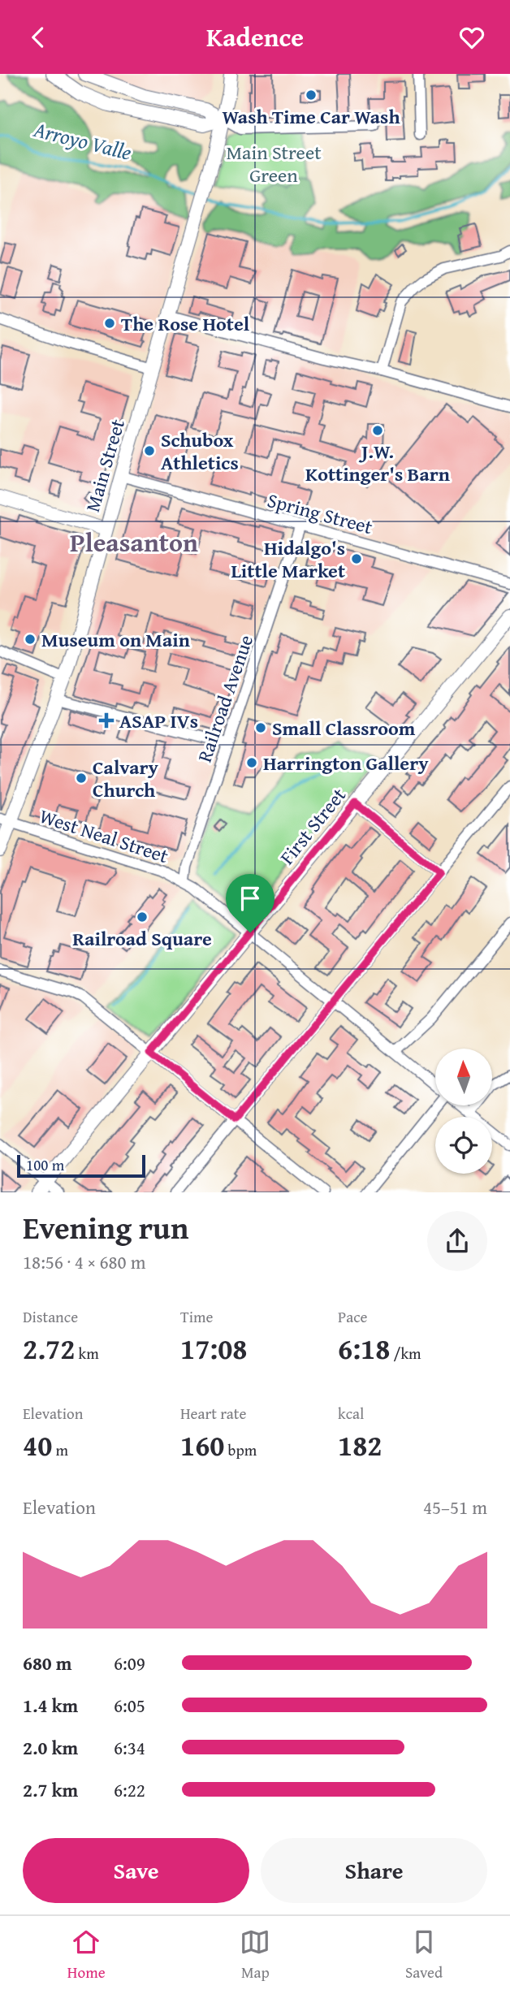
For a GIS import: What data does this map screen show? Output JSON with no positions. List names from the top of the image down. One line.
{"streets":{"street":["Main Street","Spring Street","Railroad Avenue","First Street","West Neal Street"]},"crossings":[["Main Street","Spring Street"],["Main Street","West Neal Street"],["Spring Street","Railroad Avenue"],["Railroad Avenue","West Neal Street"],["First Street","West Neal Street"]],"districts":["Pleasanton"],"water":["Arroyo Valle"],"parks":["Main Street Green"],"places":{"other":["Wash Time Car Wash","The Rose Hotel","J.W. Kottinger's Barn","Schubox Athletics","Hidalgo's Little Market","Museum on Main","Small Classroom","Harrington Gallery","Calvary Church","Railroad Square"],"health":["ASAP IVs"]},"scale_bar":"100 m","north":"top","page":{"header":"Kadence","scale":"100 m","heading":["Evening run","18:56 · 4 × 680 m"],"stats":[["Distance","2.72 km"],["Time","17:08"],["Pace","6:18 /km"],["Elevation","40 m"],["Heart rate","160 bpm"],["kcal","182"]],"chart":["Elevation","45–51 m"],"list":[{"name":"680 m","note":"6:09"},{"name":"1.4 km","note":"6:05"},{"name":"2.0 km","note":"6:34"},{"name":"2.7 km","note":"6:22"}],"buttons":["Save","Share"],"tabs":["Home","Map","Saved"]}}
